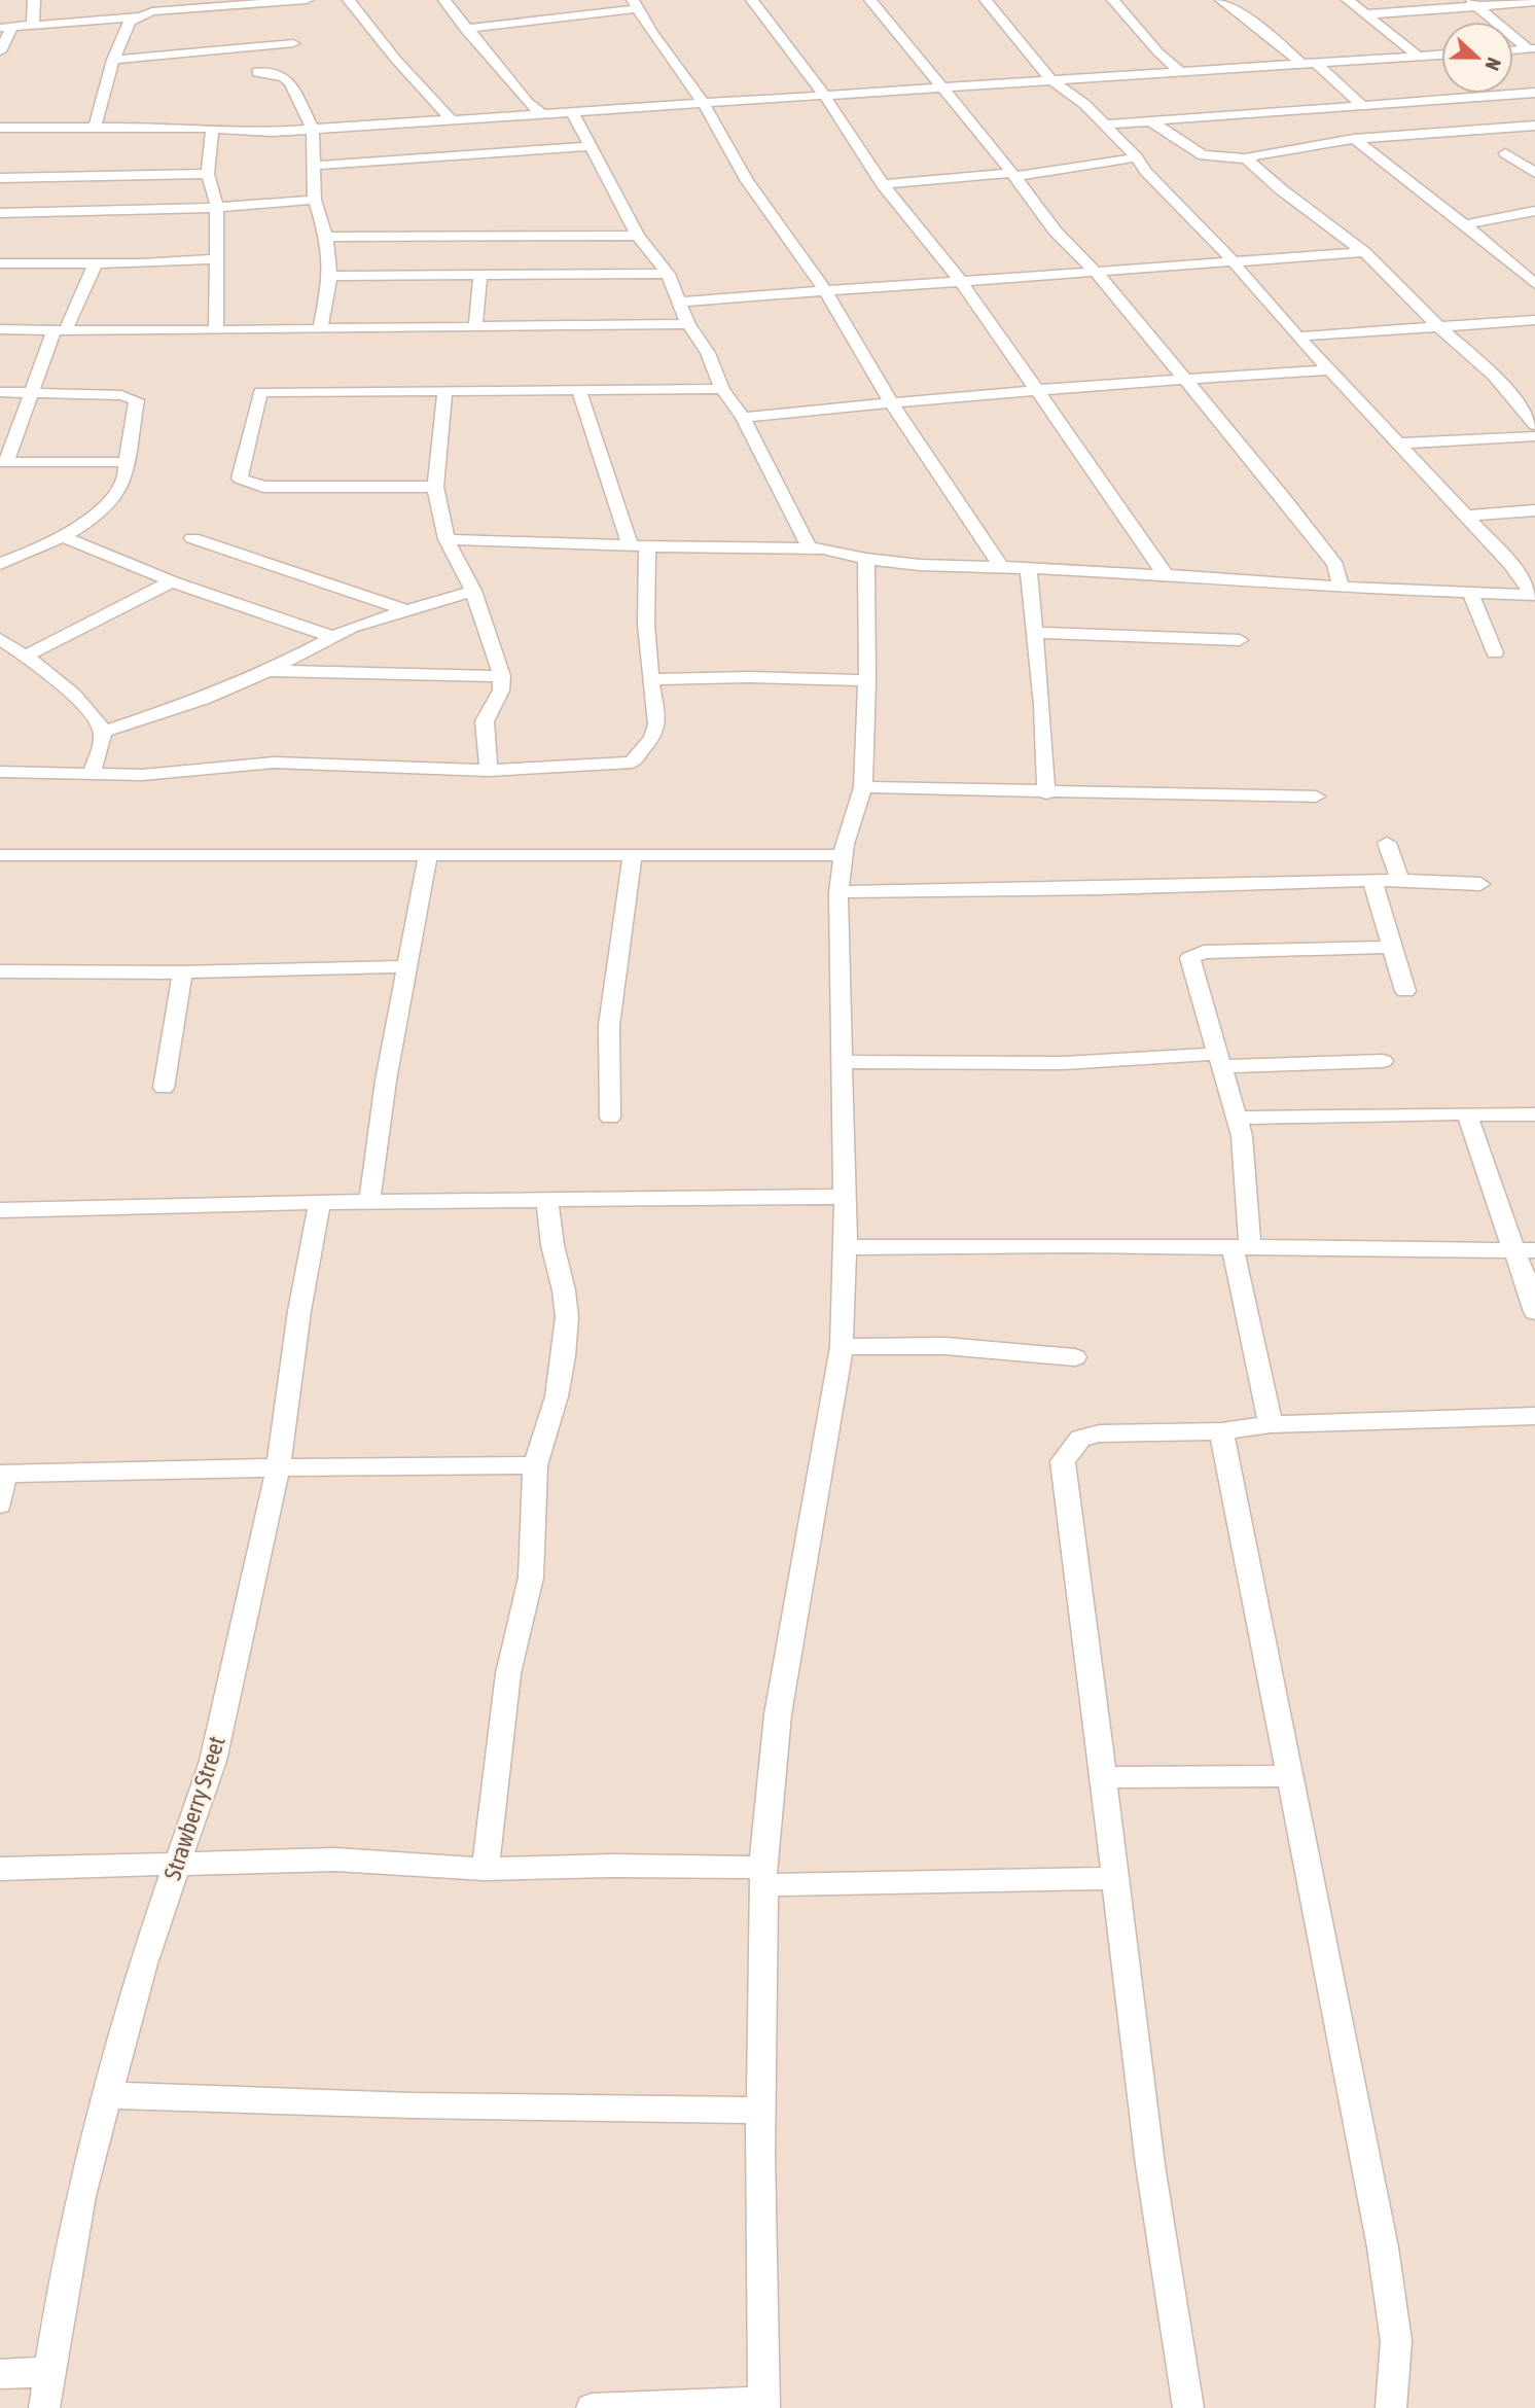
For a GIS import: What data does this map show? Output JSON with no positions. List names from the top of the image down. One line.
{"streets":{"street":["Strawberry Street"]},"north":"right"}
